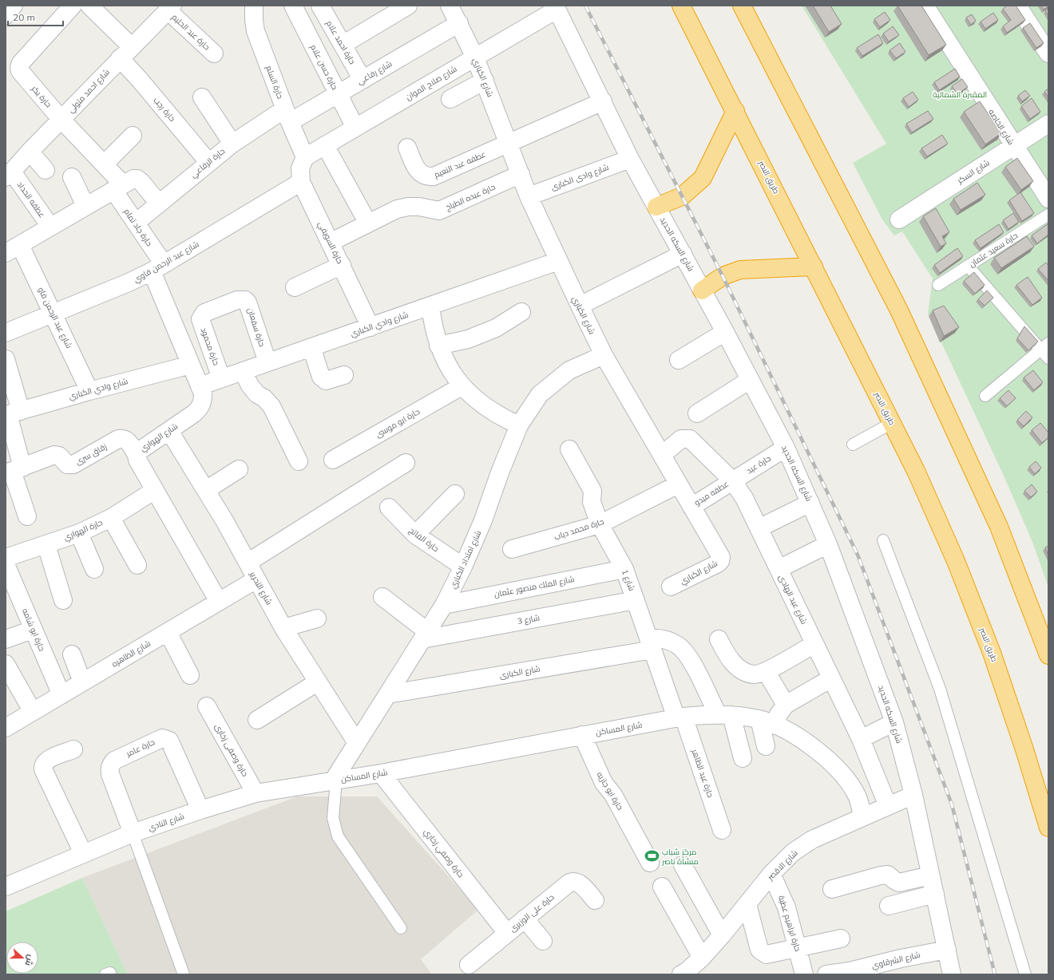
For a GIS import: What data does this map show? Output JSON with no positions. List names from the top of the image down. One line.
{"streets":{"highway":["طريق النصر"],"street":["حارة عبد الحليم","حارة احمد علام","حارة حسن علام","شارع رفاعي","شارع الكباري","حارة السلم","شارع صلاح الموان","شارع احمد متولي","حارة بكر","حارة رجب","شارع الخاصه","حارة الرفاعي","عطفه عبد النعيم","شارع السكر","شارع وادى الكبارى","حارة عبده الطباخ","عطفه الحداد","حارة جاد تمام","حارة السويفي","شارع السكه الحديد","شارع عبد الرحمن فاوي","شارع عبد الرحمن فاو","شارع وادي الكباري","حارة سفعان","حارة محمود","حارة ابو موسى","شارع الهواري","زقاق سرى","حارة عيد","عطفه ميدو","حارة محمد دياب","حارة الهواري","حارة الفاتح","شارع امتداد الكباري","شارع 1","شارع الملك منصور عثمان","شارع التحرير","شارع عبد الهادى","شارع 3","حارة ابو شامه","شارع الظاهره","شارع الكبارى","شارع المساكن","حارة عامر","حارة وصفى زخارى","حارة عبد الظاهر","حارة ابو جازيه","شارع النادي","حارة وصفي زخاري","شارع الاقصر","حارة على الوزيرى","حارة ابراهيم عطية","شارع الشرقاوي"],"lane":["حارة سعيد عثمان"]},"crossings":[["حارة عبد الحليم","شارع احمد متولي"],["حارة احمد علام","شارع رفاعي"],["حارة حسن علام","شارع رفاعي"],["حارة حسن علام","شارع صلاح الموان"],["شارع رفاعي","شارع الكباري"],["شارع رفاعي","حارة السلم"],["شارع رفاعي","حارة الرفاعي"],["شارع الكباري","شارع صلاح الموان"],["شارع الكباري","عطفه عبد النعيم"],["شارع الكباري","شارع وادى الكبارى"],["شارع الكباري","حارة عبده الطباخ"],["شارع الكباري","شارع وادي الكباري"],["شارع الكباري","عطفه ميدو"],["شارع الكباري","حارة محمد دياب"],["شارع الكباري","شارع امتداد الكباري"],["شارع الكباري","شارع عبد الهادى"],["حارة السلم","شارع صلاح الموان"],["حارة السلم","حارة الرفاعي"],["حارة السلم","حارة السويفي"],["شارع صلاح الموان","حارة السويفي"],["شارع صلاح الموان","شارع السكه الحديد"],["شارع احمد متولي","حارة بكر"],["شارع احمد متولي","حارة رجب"],["شارع احمد متولي","عطفه الحداد"],["حارة بكر","حارة جاد تمام"],["حارة رجب","حارة الرفاعي"],["شارع الخاصه","شارع السكر"],["حارة الرفاعي","حارة جاد تمام"],["شارع وادى الكبارى","شارع السكه الحديد"],["حارة عبده الطباخ","حارة السويفي"],["حارة جاد تمام","شارع عبد الرحمن فاوي"],["حارة جاد تمام","شارع الهواري"],["حارة السويفي","شارع عبد الرحمن فاوي"],["حارة السويفي","شارع وادي الكباري"],["شارع السكه الحديد","حارة عيد"],["شارع السكه الحديد","شارع الاقصر"],["شارع السكه الحديد","شارع الشرقاوي"],["شارع عبد الرحمن فاوي","شارع عبد الرحمن فاو"],["شارع عبد الرحمن فاوي","شارع الهواري"],["شارع عبد الرحمن فاو","شارع وادي الكباري"],["شارع وادي الكباري","حارة سفعان"],["شارع وادي الكباري","حارة محمود"],["شارع وادي الكباري","شارع الهواري"],["حارة سفعان","حارة محمود"],["شارع الهواري","زقاق سرى"],["شارع الهواري","حارة الهواري"],["شارع الهواري","شارع التحرير"],["شارع الهواري","شارع الظاهره"],["حارة عيد","عطفه ميدو"],["حارة عيد","شارع عبد الهادى"],["عطفه ميدو","شارع عبد الهادى"],["حارة محمد دياب","شارع 1"],["حارة الهواري","حارة ابو شامه"],["حارة الفاتح","شارع امتداد الكباري"],["شارع امتداد الكباري","شارع الملك منصور عثمان"],["شارع امتداد الكباري","شارع التحرير"],["شارع امتداد الكباري","شارع 3"],["شارع امتداد الكباري","شارع الكبارى"],["شارع امتداد الكباري","شارع المساكن"],["شارع امتداد الكباري","شارع النادي"],["شارع 1","شارع الملك منصور عثمان"],["شارع 1","شارع 3"],["شارع 1","شارع الكبارى"],["شارع 1","شارع المساكن"],["شارع 1","حارة عبد الظاهر"],["شارع التحرير","شارع الظاهره"],["شارع عبد الهادى","شارع الاقصر"],["حارة ابو شامه","شارع الظاهره"],["شارع الكبارى","شارع المساكن"],["شارع المساكن","حارة عبد الظاهر"],["شارع المساكن","حارة ابو جازيه"],["شارع المساكن","شارع النادي"],["شارع المساكن","حارة وصفي زخاري"],["شارع المساكن","شارع الاقصر"],["حارة عامر","شارع النادي"],["حارة وصفى زخارى","شارع النادي"],["حارة وصفي زخاري","حارة على الوزيرى"],["شارع الاقصر","حارة ابراهيم عطية"]],"parks":["المقبرة الشمالية"],"places":{"sports":["مركز شباب منشأة ناصر"]},"scale_bar":"20 m","north":"right"}
